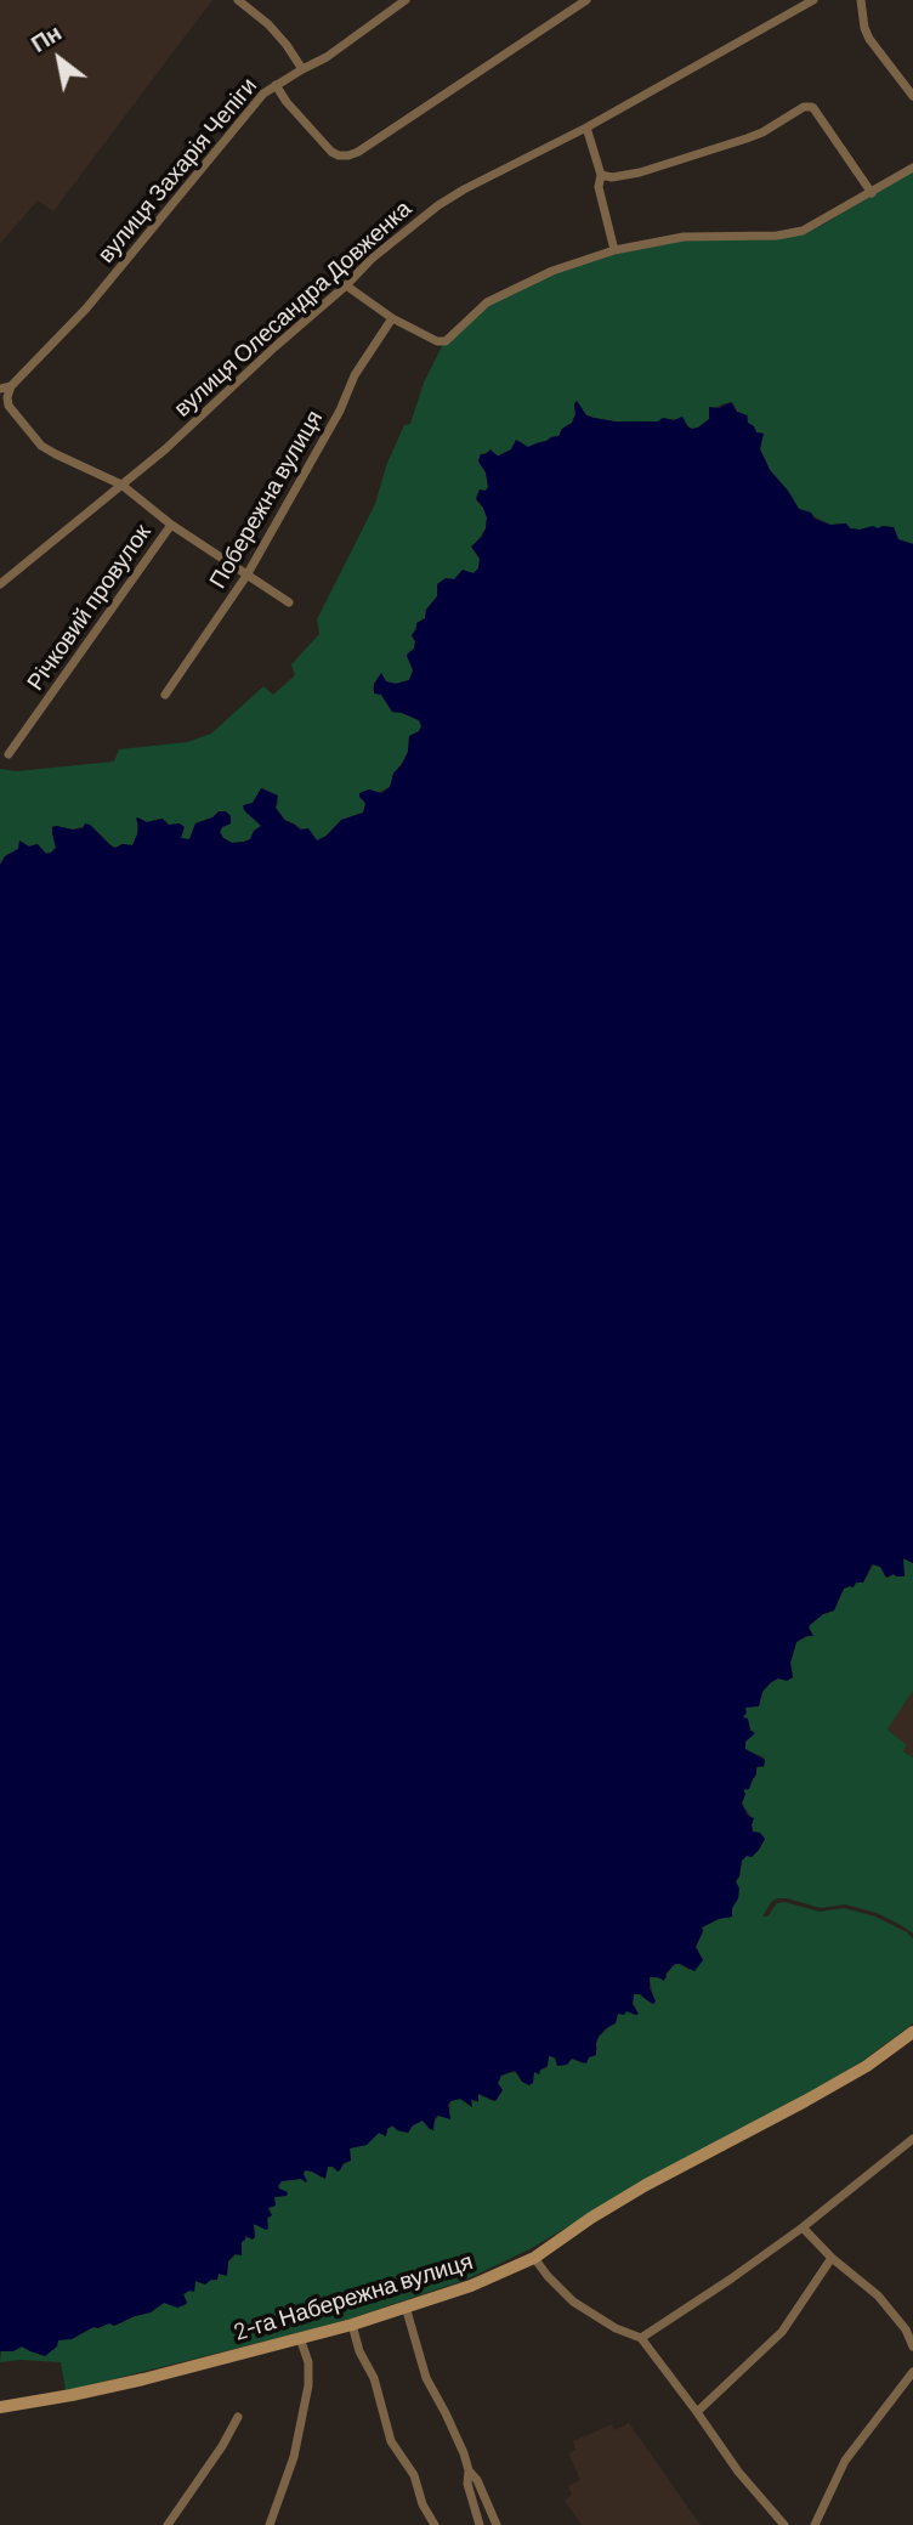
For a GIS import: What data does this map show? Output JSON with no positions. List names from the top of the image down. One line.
{"streets":{"main road":["2-га Набережна вулиця"],"street":["вулиця Захарія Чепіги","вулиця Олесандра Довженка","Побережна вулиця","Річковий провулок"]},"north":"top left"}
